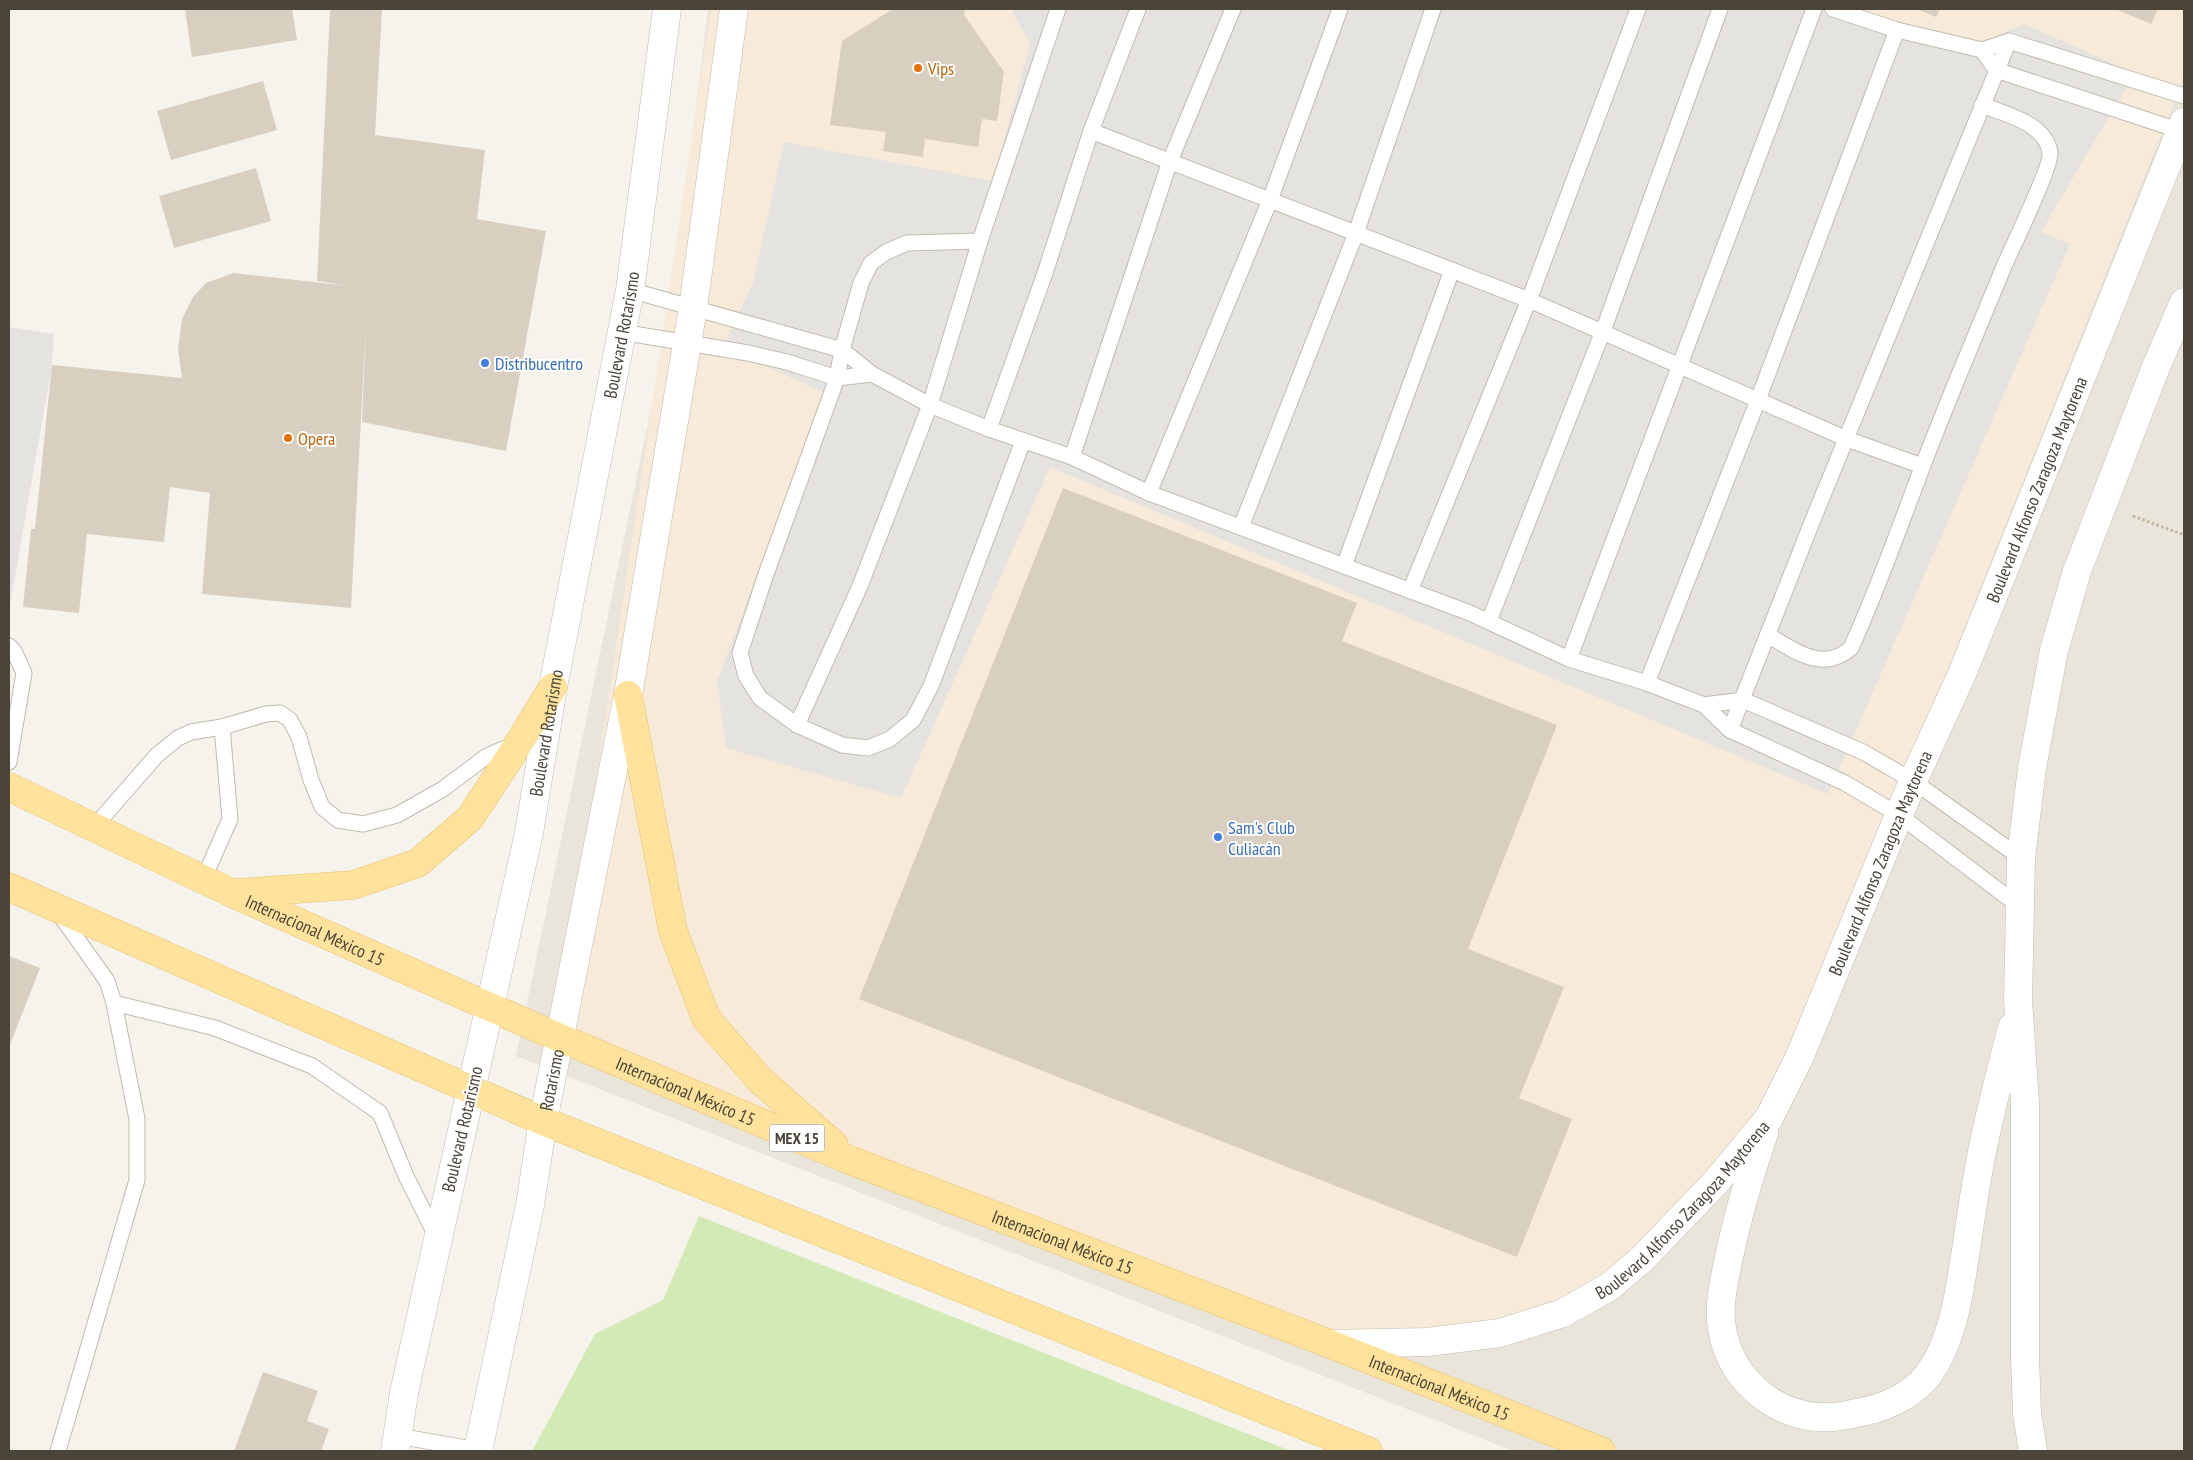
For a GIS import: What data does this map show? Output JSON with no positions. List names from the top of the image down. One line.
{"streets":{"main road":["Internacional México 15","MEX 15"],"street":["Boulevard Rotarismo","Boulevard Alfonso Zaragoza Maytorena","Rotarismo"]},"crossings":[["Boulevard Rotarismo","Internacional México 15"],["Boulevard Alfonso Zaragoza Maytorena","Internacional México 15"],["Internacional México 15","Rotarismo"]],"places":["Vips","Distribucentro","Opera","Sam's Club Culiacán"]}
